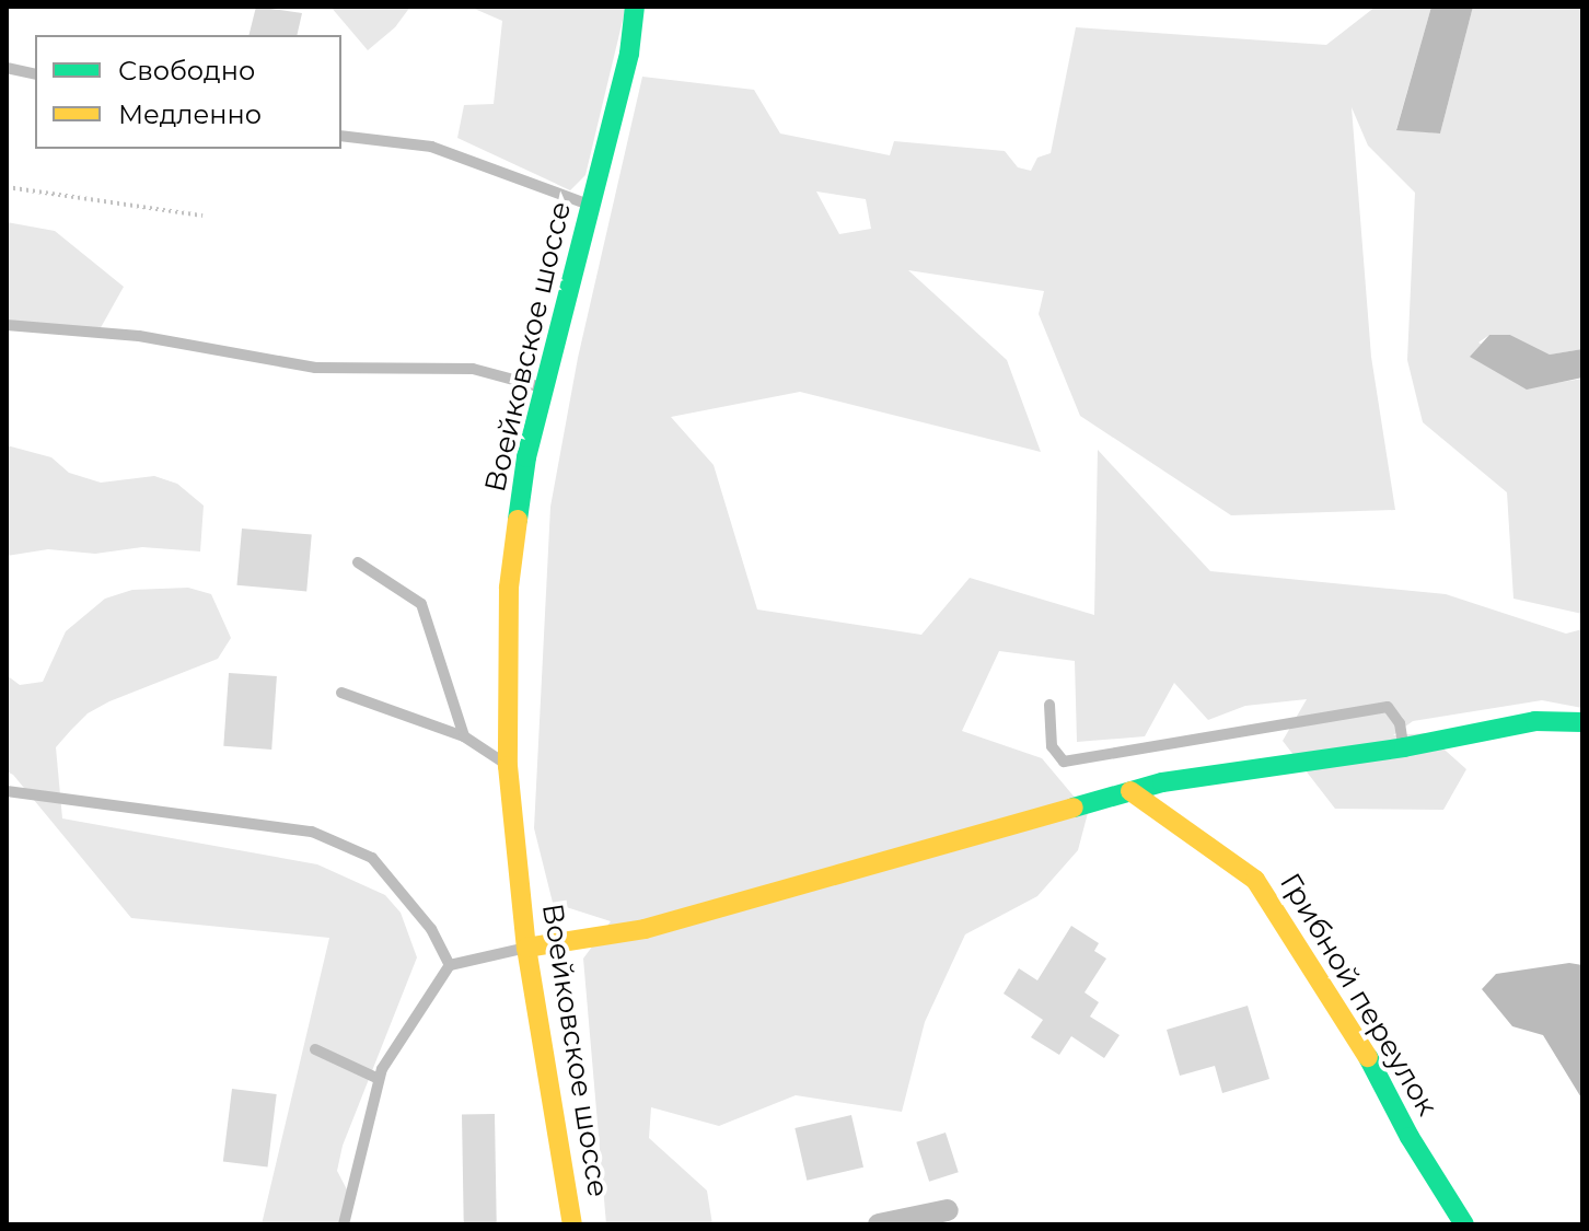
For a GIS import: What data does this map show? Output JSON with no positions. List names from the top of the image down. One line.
{"streets":{"street":["Воейковское шоссе","Грибной переулок"]},"legend":["Свободно","Медленно"]}
